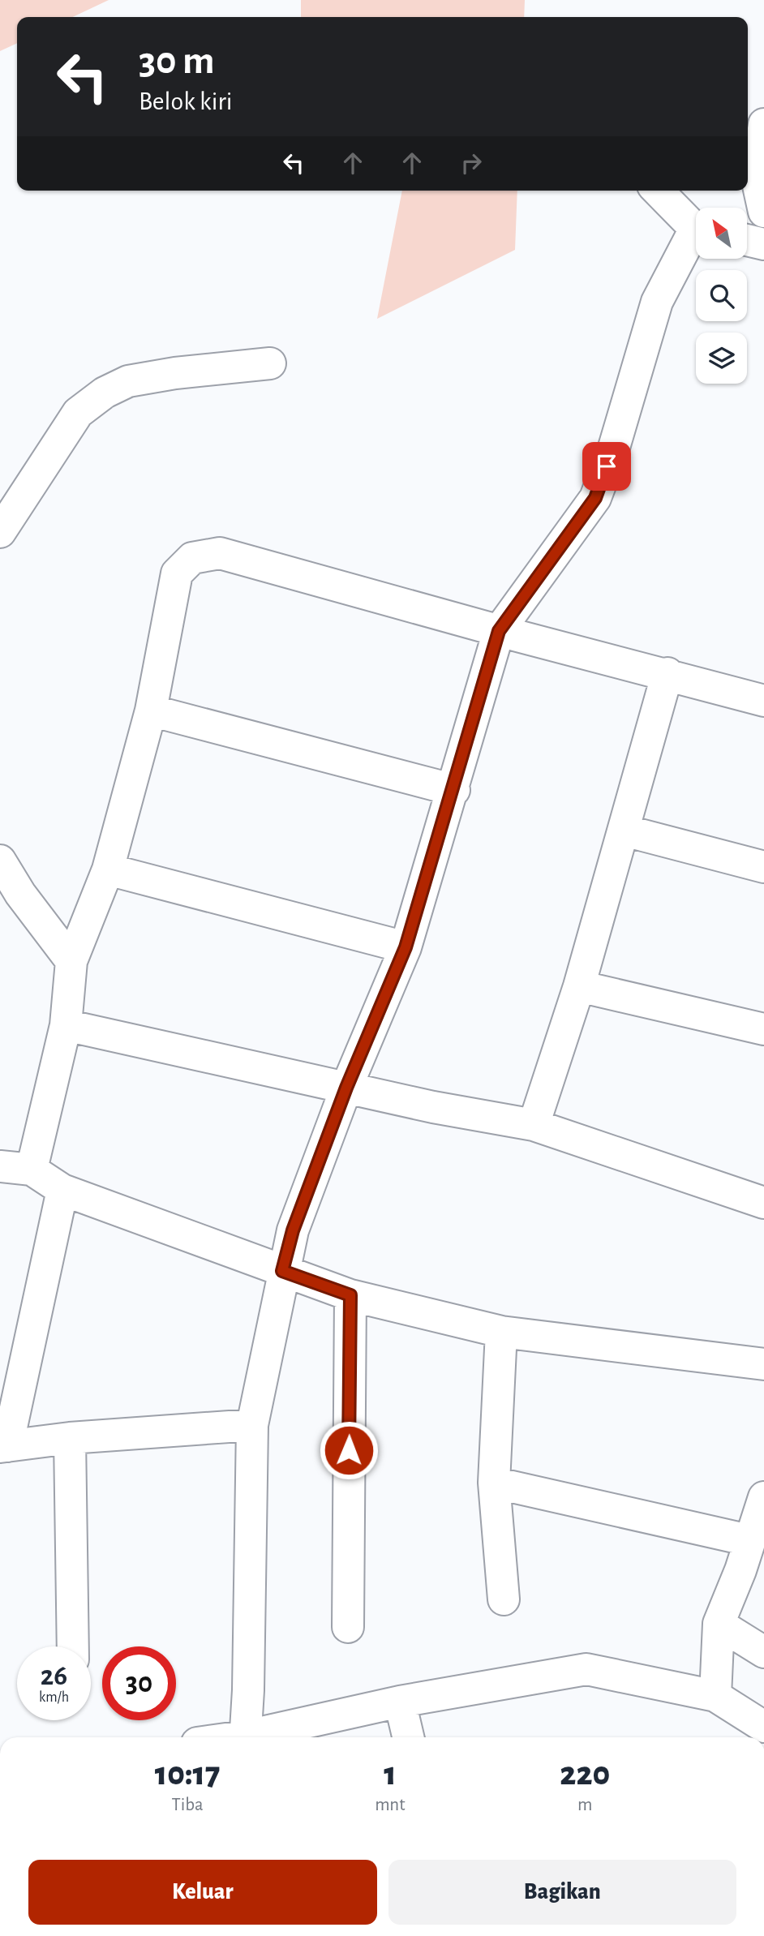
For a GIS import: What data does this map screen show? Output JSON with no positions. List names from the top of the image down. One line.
{"north":"top left","page":{"turn":["30 m","Belok kiri"],"speed":"26 km/h","limit":"30","eta":["10:17","Tiba","1","mnt","220","m"],"buttons":["Keluar","Bagikan"]}}
